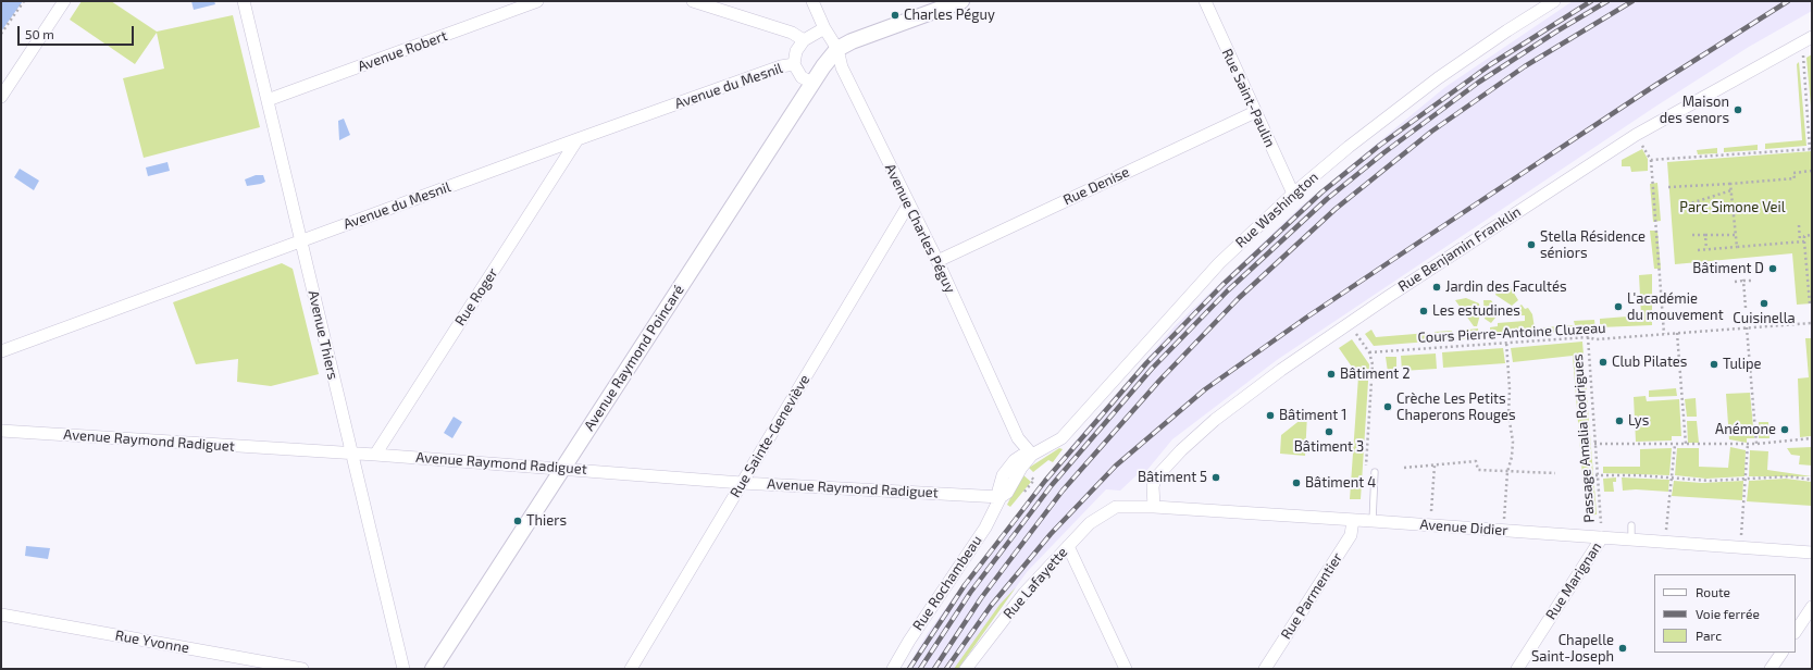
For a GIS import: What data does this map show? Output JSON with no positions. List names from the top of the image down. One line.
{"streets":{"street":["Avenue Robert","Avenue du Mesnil","Rue Saint-Paulin","Rue Denise","Rue Washington","Avenue Charles Péguy","Rue Benjamin Franklin","Rue Roger","Avenue Thiers","Avenue Raymond Poincaré","Rue Sainte-Geneviève","Avenue Raymond Radiguet","Avenue Didier","Rue Marignan","Rue Rochambeau","Rue Lafayette","Rue Parmentier","Rue Yvonne"],"path":["Cours Pierre-Antoine Cluzeau","Passage Amalia Rodrigues"]},"crossings":[["Avenue Robert","Avenue Thiers"],["Avenue du Mesnil","Rue Roger"],["Avenue du Mesnil","Avenue Thiers"],["Rue Saint-Paulin","Rue Denise"],["Rue Saint-Paulin","Rue Washington"],["Rue Denise","Avenue Charles Péguy"],["Rue Washington","Avenue Charles Péguy"],["Rue Washington","Rue Rochambeau"],["Avenue Charles Péguy","Avenue Raymond Poincaré"],["Avenue Charles Péguy","Rue Sainte-Geneviève"],["Avenue Charles Péguy","Rue Rochambeau"],["Rue Benjamin Franklin","Avenue Didier"],["Rue Roger","Avenue Raymond Radiguet"],["Cours Pierre-Antoine Cluzeau","Passage Amalia Rodrigues"],["Avenue Thiers","Avenue Raymond Radiguet"],["Avenue Raymond Poincaré","Avenue Raymond Radiguet"],["Rue Sainte-Geneviève","Avenue Raymond Radiguet"],["Passage Amalia Rodrigues","Avenue Didier"],["Passage Amalia Rodrigues","Rue Marignan"],["Avenue Raymond Radiguet","Rue Rochambeau"],["Avenue Didier","Rue Marignan"],["Avenue Didier","Rue Lafayette"],["Avenue Didier","Rue Parmentier"]],"parks":["Parc Simone Veil"],"places":["Charles Péguy","Maison des senors","Stella Résidence séniors","Bâtiment D","Jardin des Facultés","Cuisinella","L'académie du mouvement","Les estudines","Club Pilates","Tulipe","Bâtiment 2","Crèche Les Petits Chaperons Rouges","Bâtiment 1","Lys","Anémone","Bâtiment 3","Bâtiment 5","Bâtiment 4","Thiers","Chapelle Saint-Joseph"],"legend":["Route","Voie ferrée","Parc"],"scale_bar":"50 m"}
